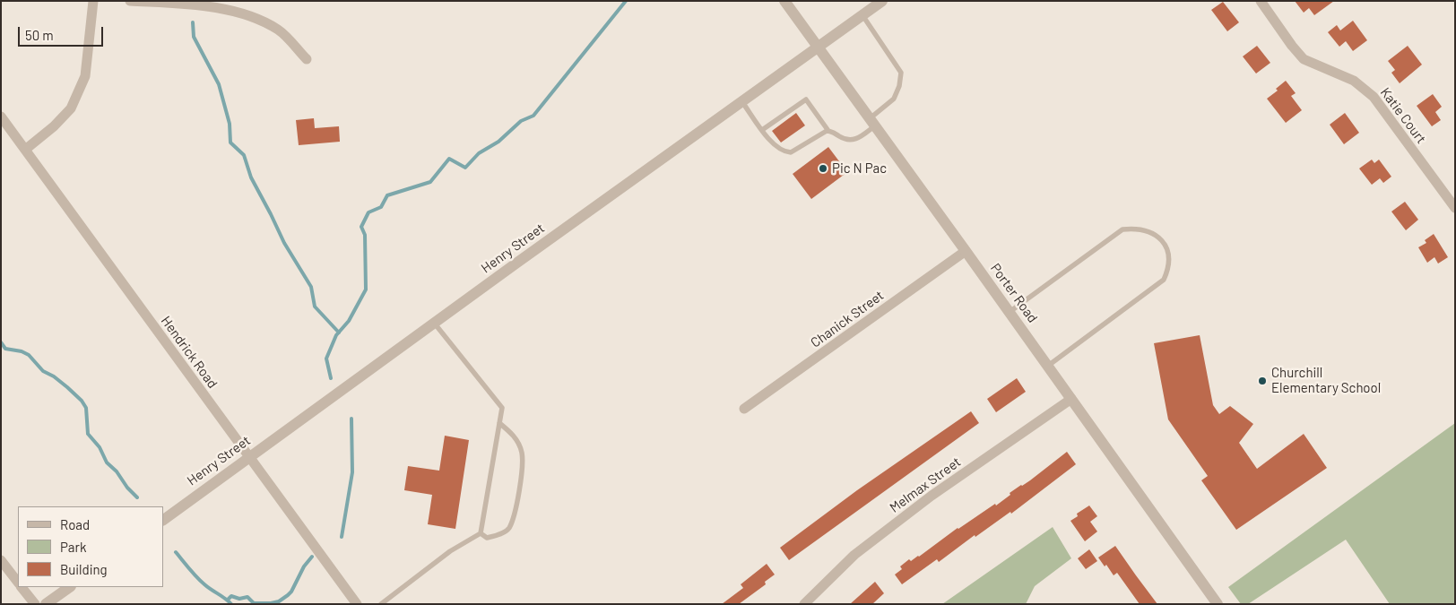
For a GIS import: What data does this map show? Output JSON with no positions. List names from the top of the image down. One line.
{"streets":{"street":["Katie Court","Henry Street","Porter Road","Chanick Street","Hendrick Road","Melmax Street"]},"crossings":[["Henry Street","Porter Road"],["Henry Street","Hendrick Road"],["Porter Road","Chanick Street"],["Porter Road","Melmax Street"]],"places":["Pic N Pac","Churchill Elementary School"],"legend":["Road","Park","Building"],"scale_bar":"50 m"}
